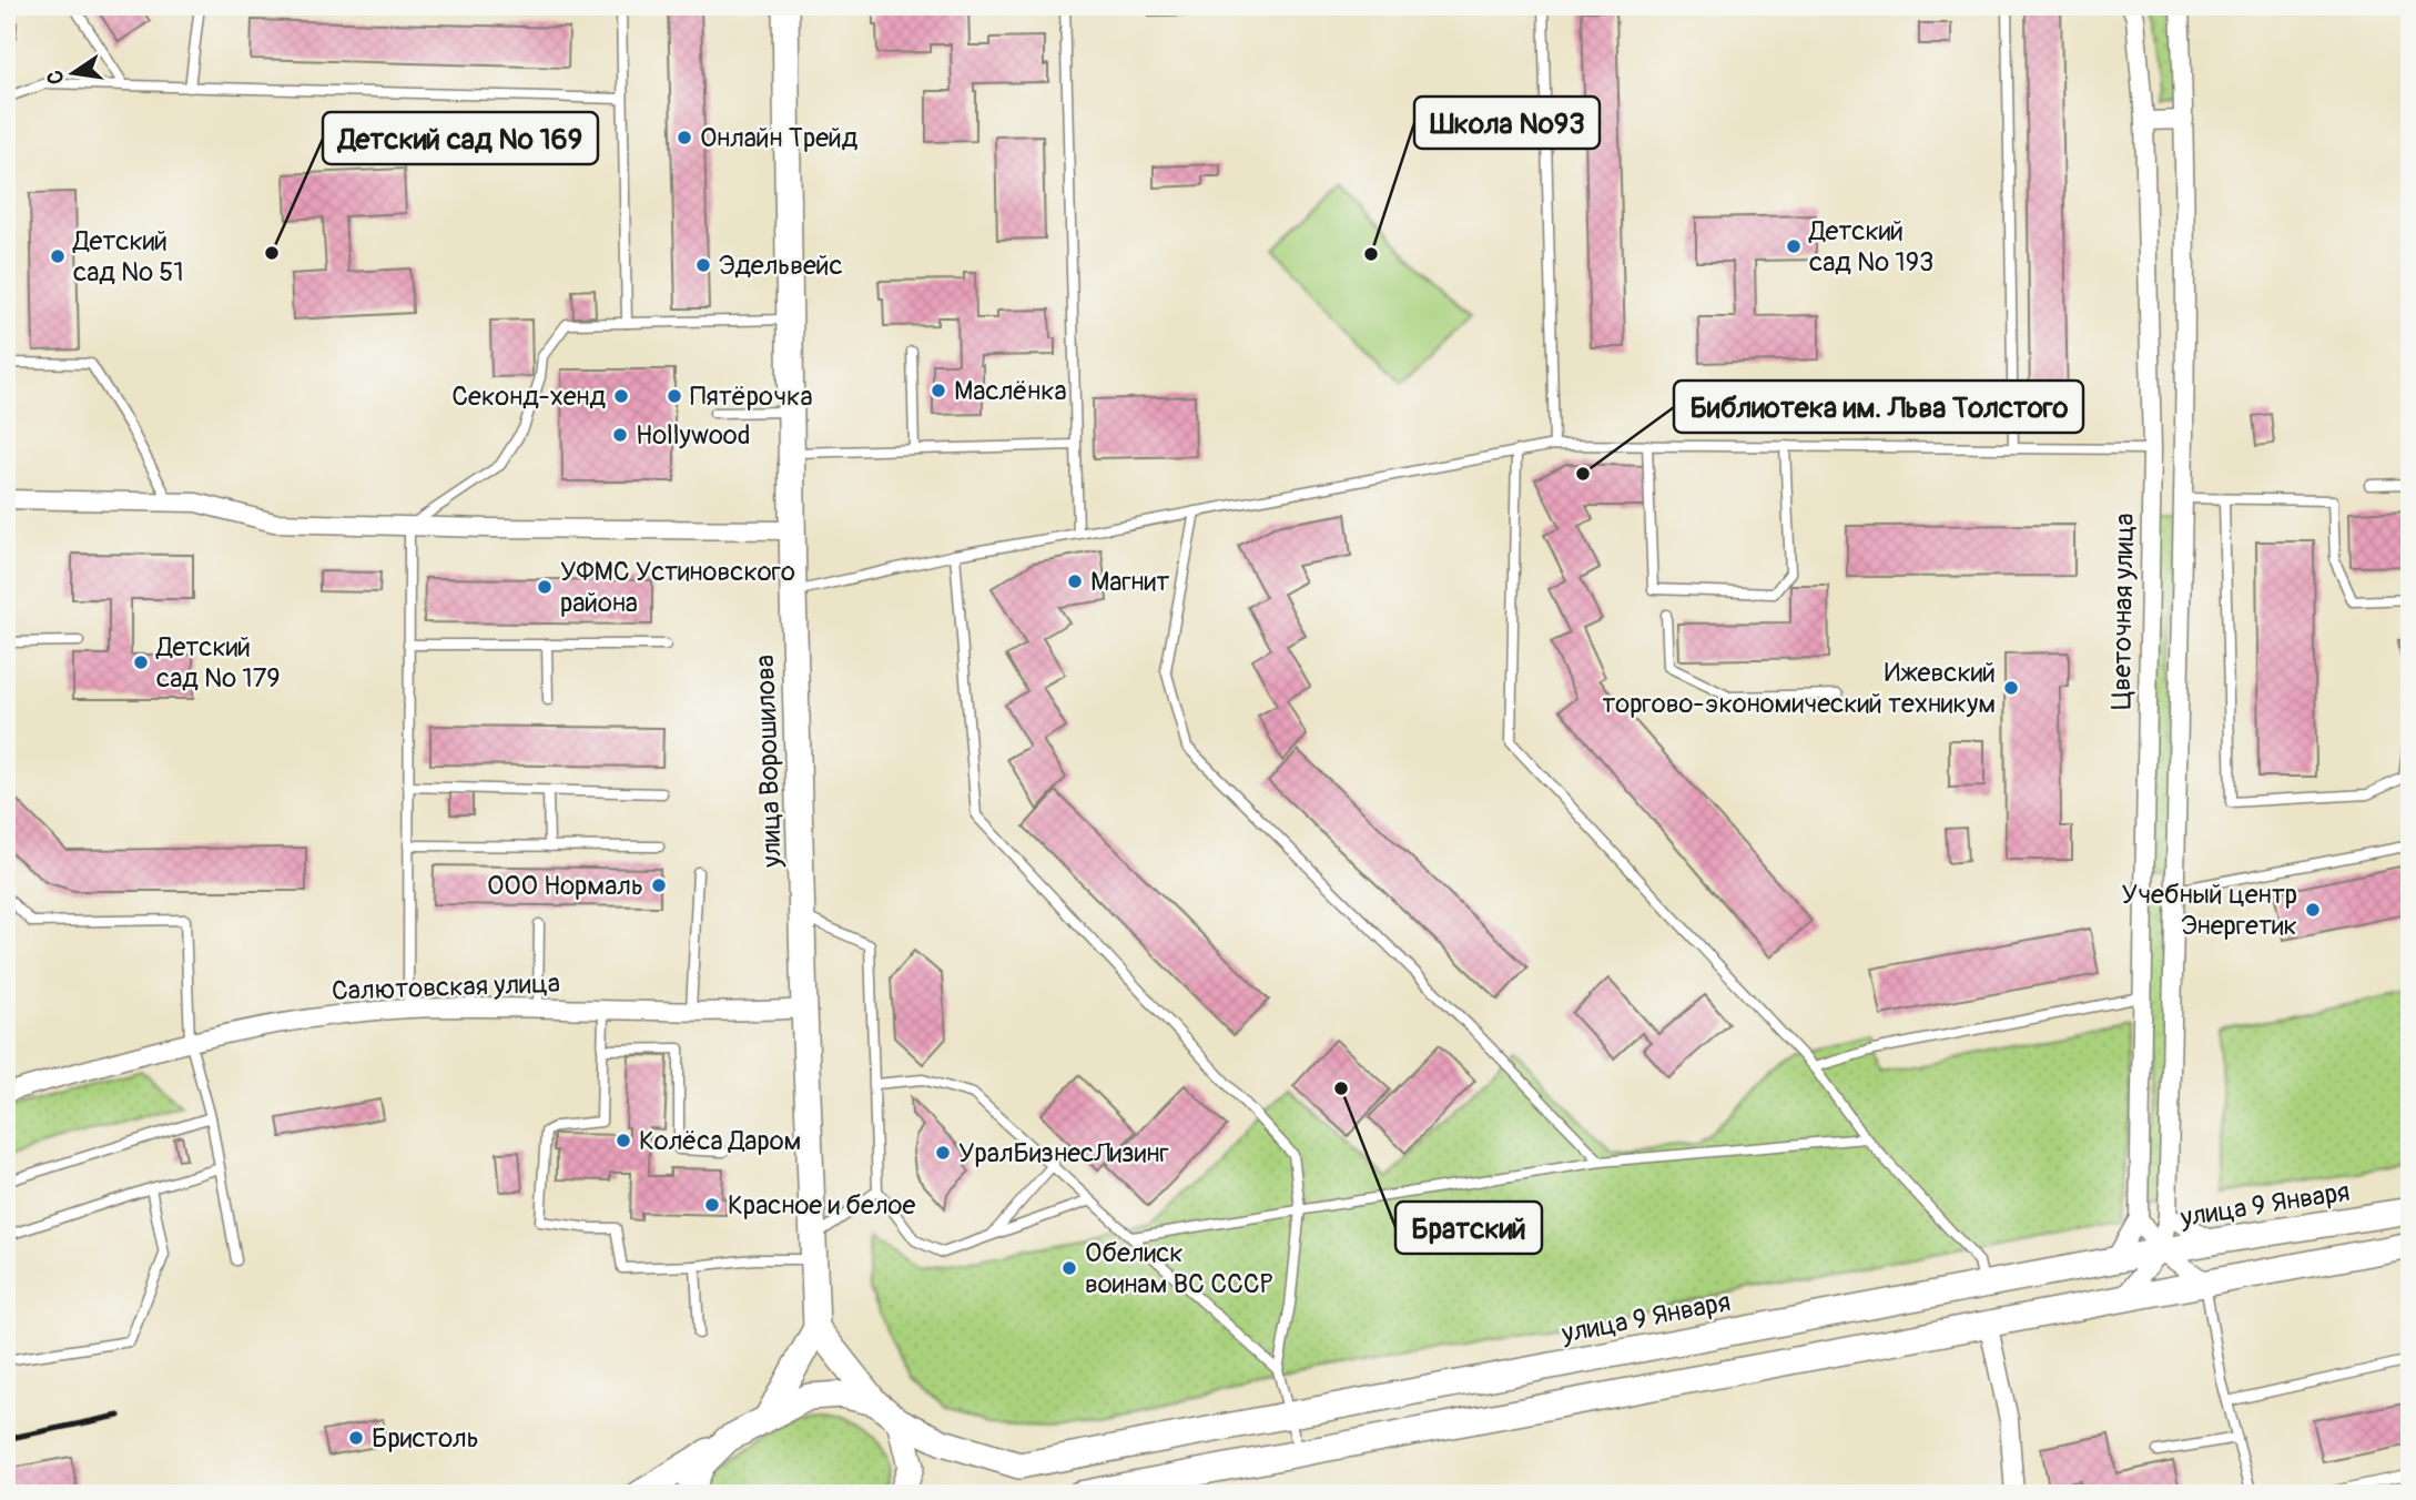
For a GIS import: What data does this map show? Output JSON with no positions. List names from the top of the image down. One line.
{"streets":{"main road":["улица Ворошилова","улица 9 Января"],"street":["Цветочная улица","Салютовская улица"]},"crossings":[["улица Ворошилова","Салютовская улица"]],"places":["Онлайн Трейд","Детский сад № 193","Детский сад № 169","Школа №93","Детский сад № 51","Эдельвейс","Маслёнка","Секонд-хенд","Пятёрочка","Hollywood","Библиотека им. Льва Толстого","Магнит","УФМС Устиновского района","Детский сад № 179","Ижевский торгово-экономический техникум","ООО Нормаль","Учебный центр Энергетик","Братский","Колёса Даром","УралБизнесЛизинг","Красное и белое","Обелиск воинам ВС СССР","Бристоль"],"north":"left"}
